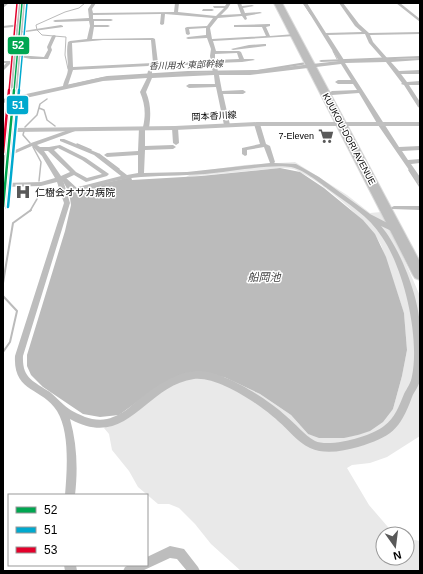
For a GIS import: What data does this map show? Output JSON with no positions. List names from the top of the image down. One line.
{"streets":{"highway":["KUUKOU-DORI AVENUE"],"main road":["岡本香川線"]},"crossings":[["岡本香川線","KUUKOU-DORI AVENUE"]],"water":["香川用水 東部幹線","船岡池"],"places":{"supermarket":["7-Eleven"],"hospital":["仁樹会オサカ病院"]},"lines":["transit line 52","transit line 51","transit line 53"],"legend":["52","51","53"],"north":"bottom"}
